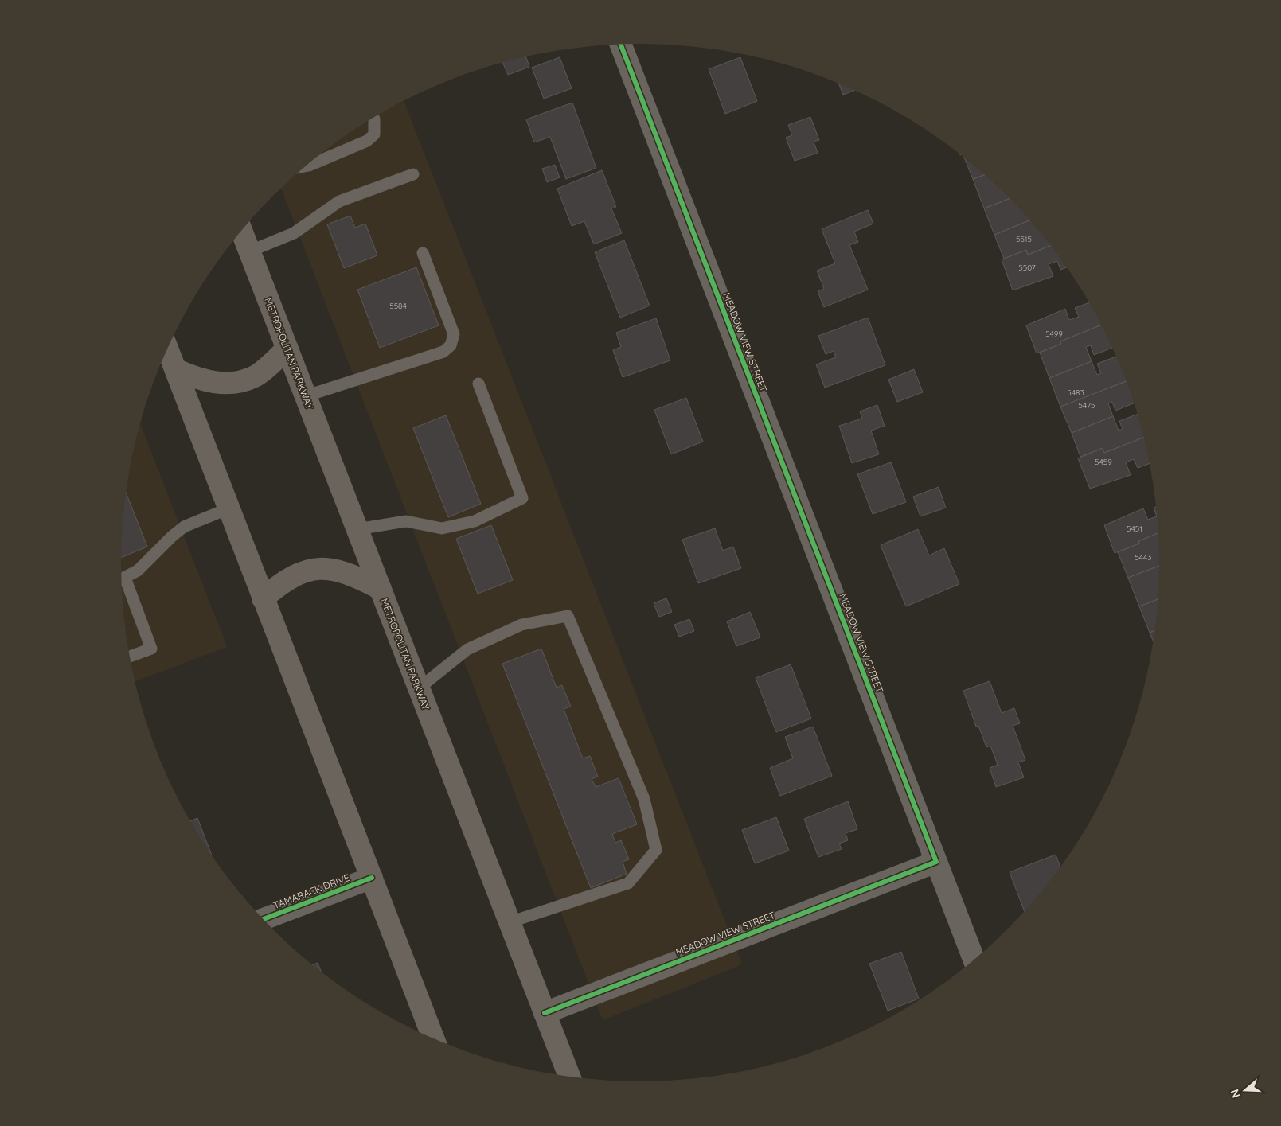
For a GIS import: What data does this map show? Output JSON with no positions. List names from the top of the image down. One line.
{"streets":{"main road":["METROPOLITAN PARKWAY"],"street":["MEADOW VIEW STREET","TAMARACK DRIVE"]},"crossings":[["MEADOW VIEW STREET","METROPOLITAN PARKWAY"]],"house_numbers":["5515","5507","5584","5499","5483","5475","5459","5451","5443"],"north":"left"}
